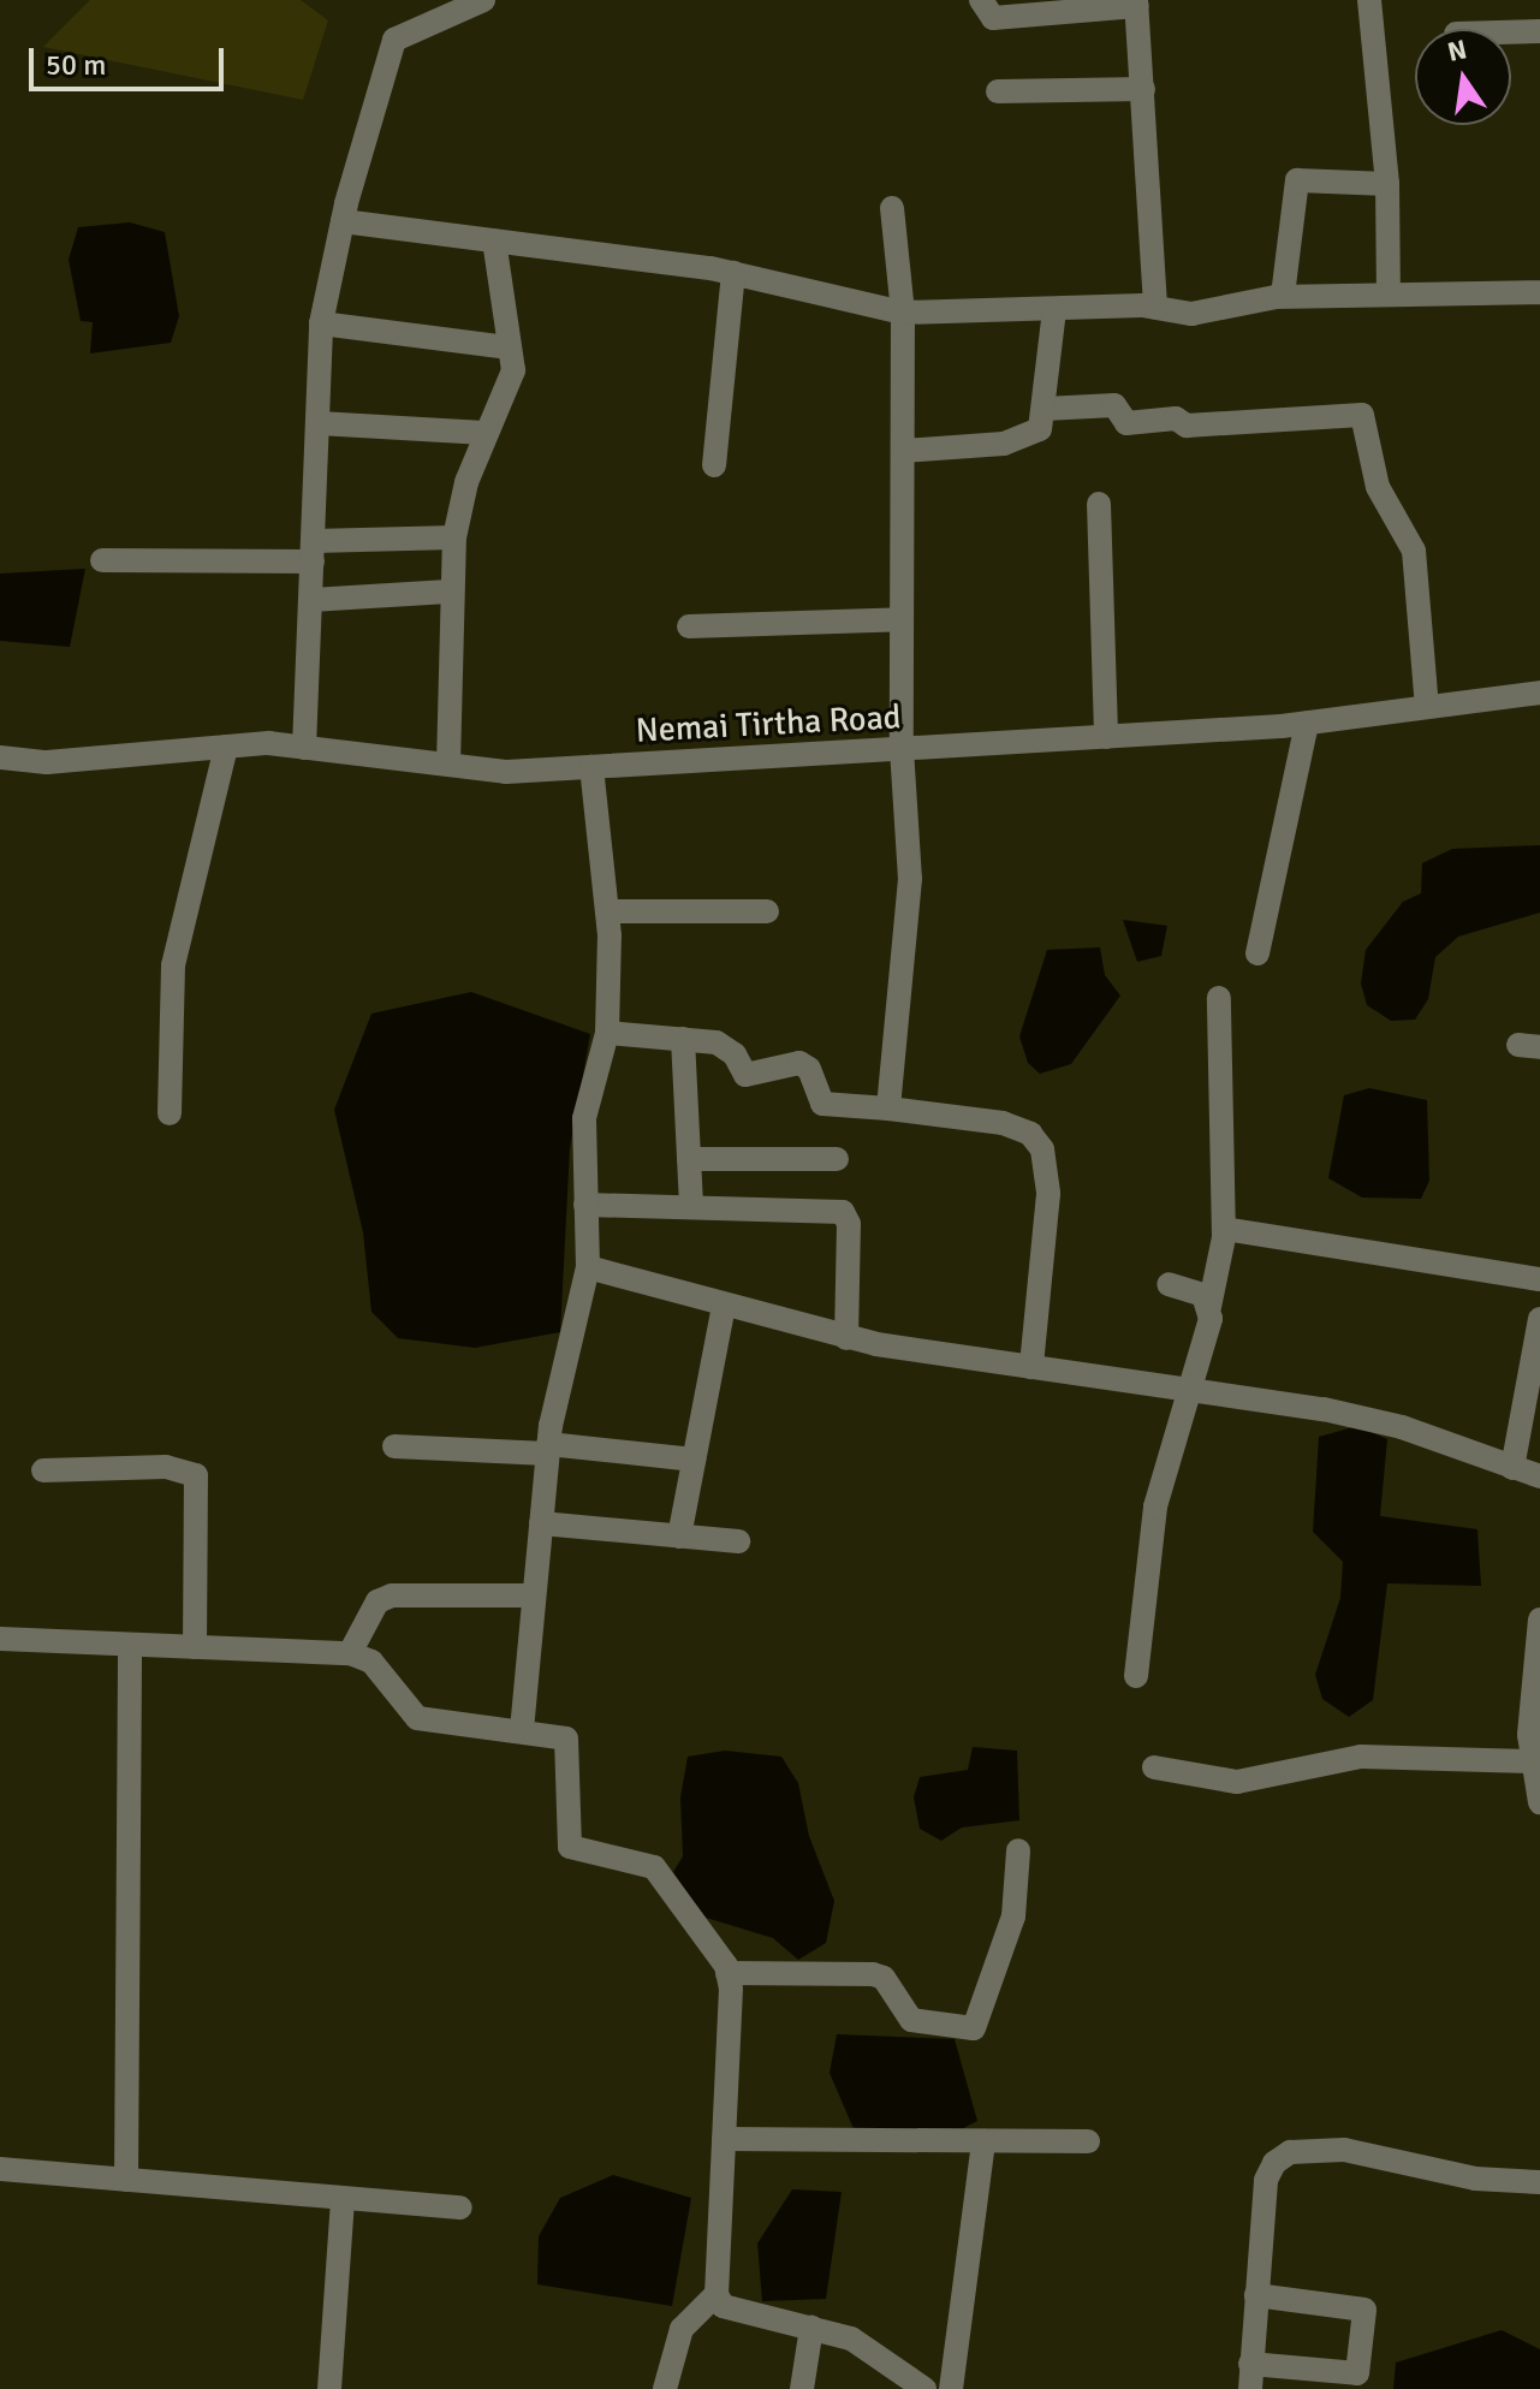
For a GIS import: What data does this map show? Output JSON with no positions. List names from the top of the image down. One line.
{"streets":{"street":["Nemai Tirtha Road"]},"scale_bar":"50 m","north":"top"}
